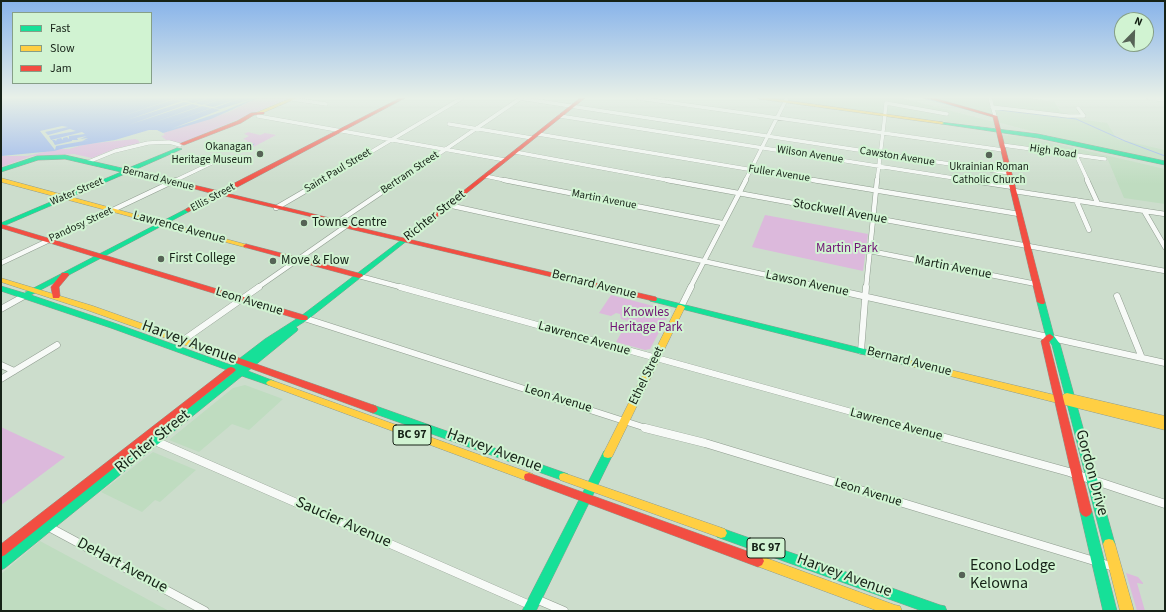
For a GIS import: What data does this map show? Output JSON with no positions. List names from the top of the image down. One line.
{"streets":{"main road":["Bernard Avenue","Water Street","Ellis Street","Richter Street","Lawrence Avenue","Leon Avenue","Harvey Avenue","Ethel Street","BC 97","Gordon Drive"],"street":["High Road","Wilson Avenue","Cawston Avenue","Saint Paul Street","Bertram Street","Fuller Avenue","Martin Avenue","Stockwell Avenue","Pandosy Street","Lawson Avenue","Saucier Avenue","DeHart Avenue"]},"crossings":[["High Road","Gordon Drive"],["Wilson Avenue","Ethel Street"],["Wilson Avenue","Gordon Drive"],["Cawston Avenue","Ethel Street"],["Cawston Avenue","Gordon Drive"],["Saint Paul Street","Bernard Avenue"],["Bertram Street","Fuller Avenue"],["Bertram Street","Bernard Avenue"],["Fuller Avenue","Richter Street"],["Fuller Avenue","Ethel Street"],["Fuller Avenue","Gordon Drive"],["Bernard Avenue","Water Street"],["Bernard Avenue","Ellis Street"],["Bernard Avenue","Richter Street"],["Bernard Avenue","Pandosy Street"],["Bernard Avenue","Ethel Street"],["Bernard Avenue","Gordon Drive"],["Water Street","Lawrence Avenue"],["Water Street","Leon Avenue"],["Ellis Street","Lawrence Avenue"],["Ellis Street","Leon Avenue"],["Ellis Street","Harvey Avenue"],["Martin Avenue","Richter Street"],["Martin Avenue","Ethel Street"],["Martin Avenue","Gordon Drive"],["Stockwell Avenue","Richter Street"],["Stockwell Avenue","Ethel Street"],["Stockwell Avenue","Gordon Drive"],["Richter Street","Lawrence Avenue"],["Richter Street","Lawson Avenue"],["Richter Street","Leon Avenue"],["Richter Street","Harvey Avenue"],["Richter Street","Saucier Avenue"],["Richter Street","DeHart Avenue"],["Pandosy Street","Lawrence Avenue"],["Pandosy Street","Leon Avenue"],["Lawrence Avenue","Ethel Street"],["Lawrence Avenue","Gordon Drive"],["Lawson Avenue","Ethel Street"],["Lawson Avenue","Gordon Drive"],["Leon Avenue","Ethel Street"],["Leon Avenue","Gordon Drive"],["Harvey Avenue","Ethel Street"],["Ethel Street","Saucier Avenue"]],"parks":["Martin Park","Knowles Heritage Park"],"places":["Okanagan Heritage Museum","Ukrainian Roman Catholic Church","Towne Centre","First College","Move & Flow","Econo Lodge Kelowna"],"legend":["Fast","Slow","Jam"],"north":"top right"}
